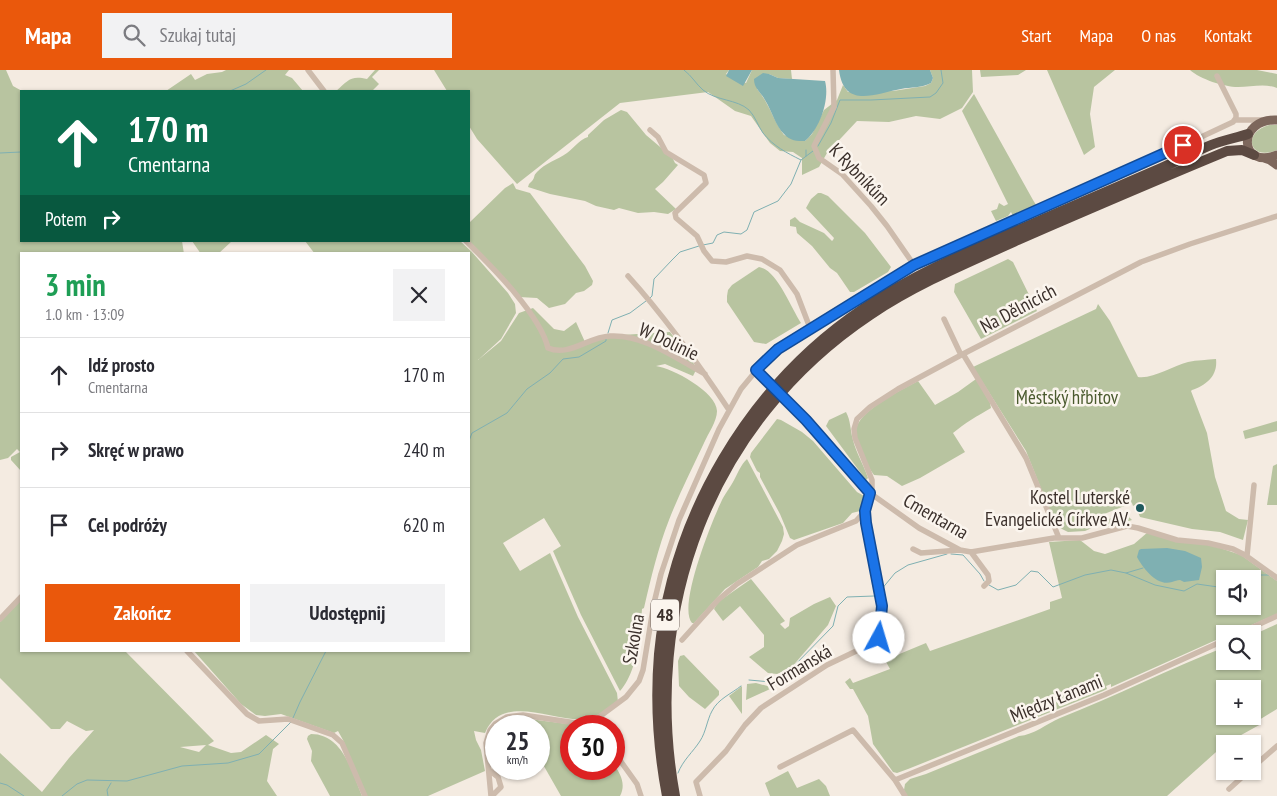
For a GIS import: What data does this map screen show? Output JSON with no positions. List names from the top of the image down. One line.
{"streets":{"highway":["48"],"street":["K Rybníkům","Na Dělnicích","W Dolinie","Cmentarna","Szkolna","Formanská","Między Łanami"]},"crossings":[["K Rybníkům","Szkolna"],["Na Dělnicích","Cmentarna"],["Cmentarna","Szkolna"]],"parks":["Městský hřbitov"],"places":["Kostel Luterské Evangelické Církve AV."],"page":{"header":"Mapa","search":"Szukaj tutaj","nav":["Start","Mapa","O nas","Kontakt"],"turn":["170 m","Cmentarna"],"then":"Potem","heading":["3 min","1.0 km · 13:09"],"list":[{"name":"Idź prosto","note":"Cmentarna","value":"170 m"},{"name":"Skręć w prawo","value":"240 m"},{"name":"Cel podróży","value":"620 m"}],"map_buttons":["+","−"],"buttons":["Zakończ","Udostępnij"],"speed":"25 km/h","limit":"30"}}
